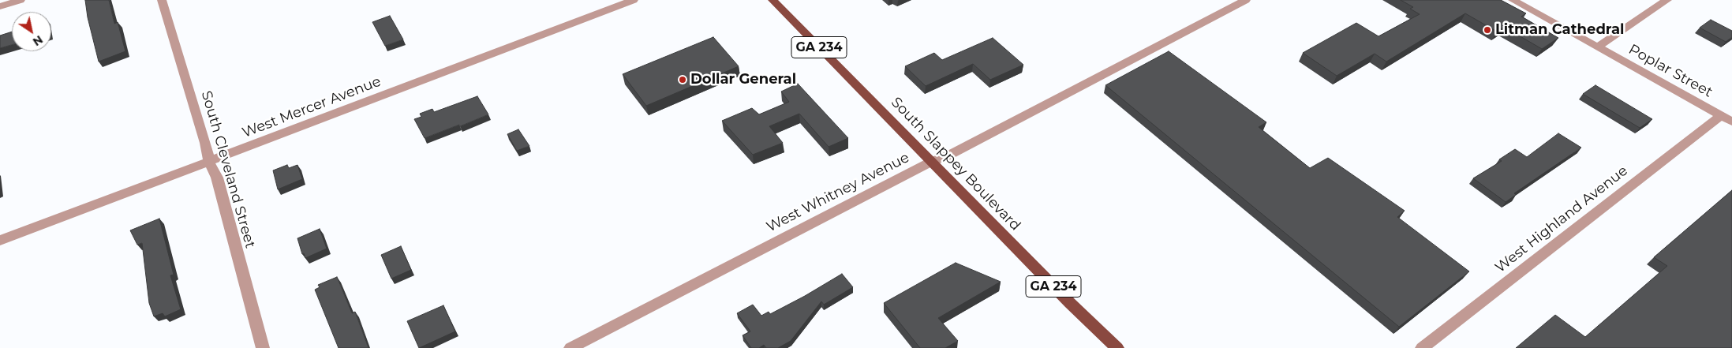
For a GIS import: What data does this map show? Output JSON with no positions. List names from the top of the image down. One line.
{"streets":{"main road":["GA 234","South Slappey Boulevard"],"street":["Poplar Street","West Mercer Avenue","South Cleveland Street","West Whitney Avenue","West Highland Avenue"]},"crossings":[["Poplar Street","West Highland Avenue"],["West Mercer Avenue","South Cleveland Street"],["South Slappey Boulevard","West Whitney Avenue"]],"places":["Litman Cathedral","Dollar General"],"north":"bottom right"}
